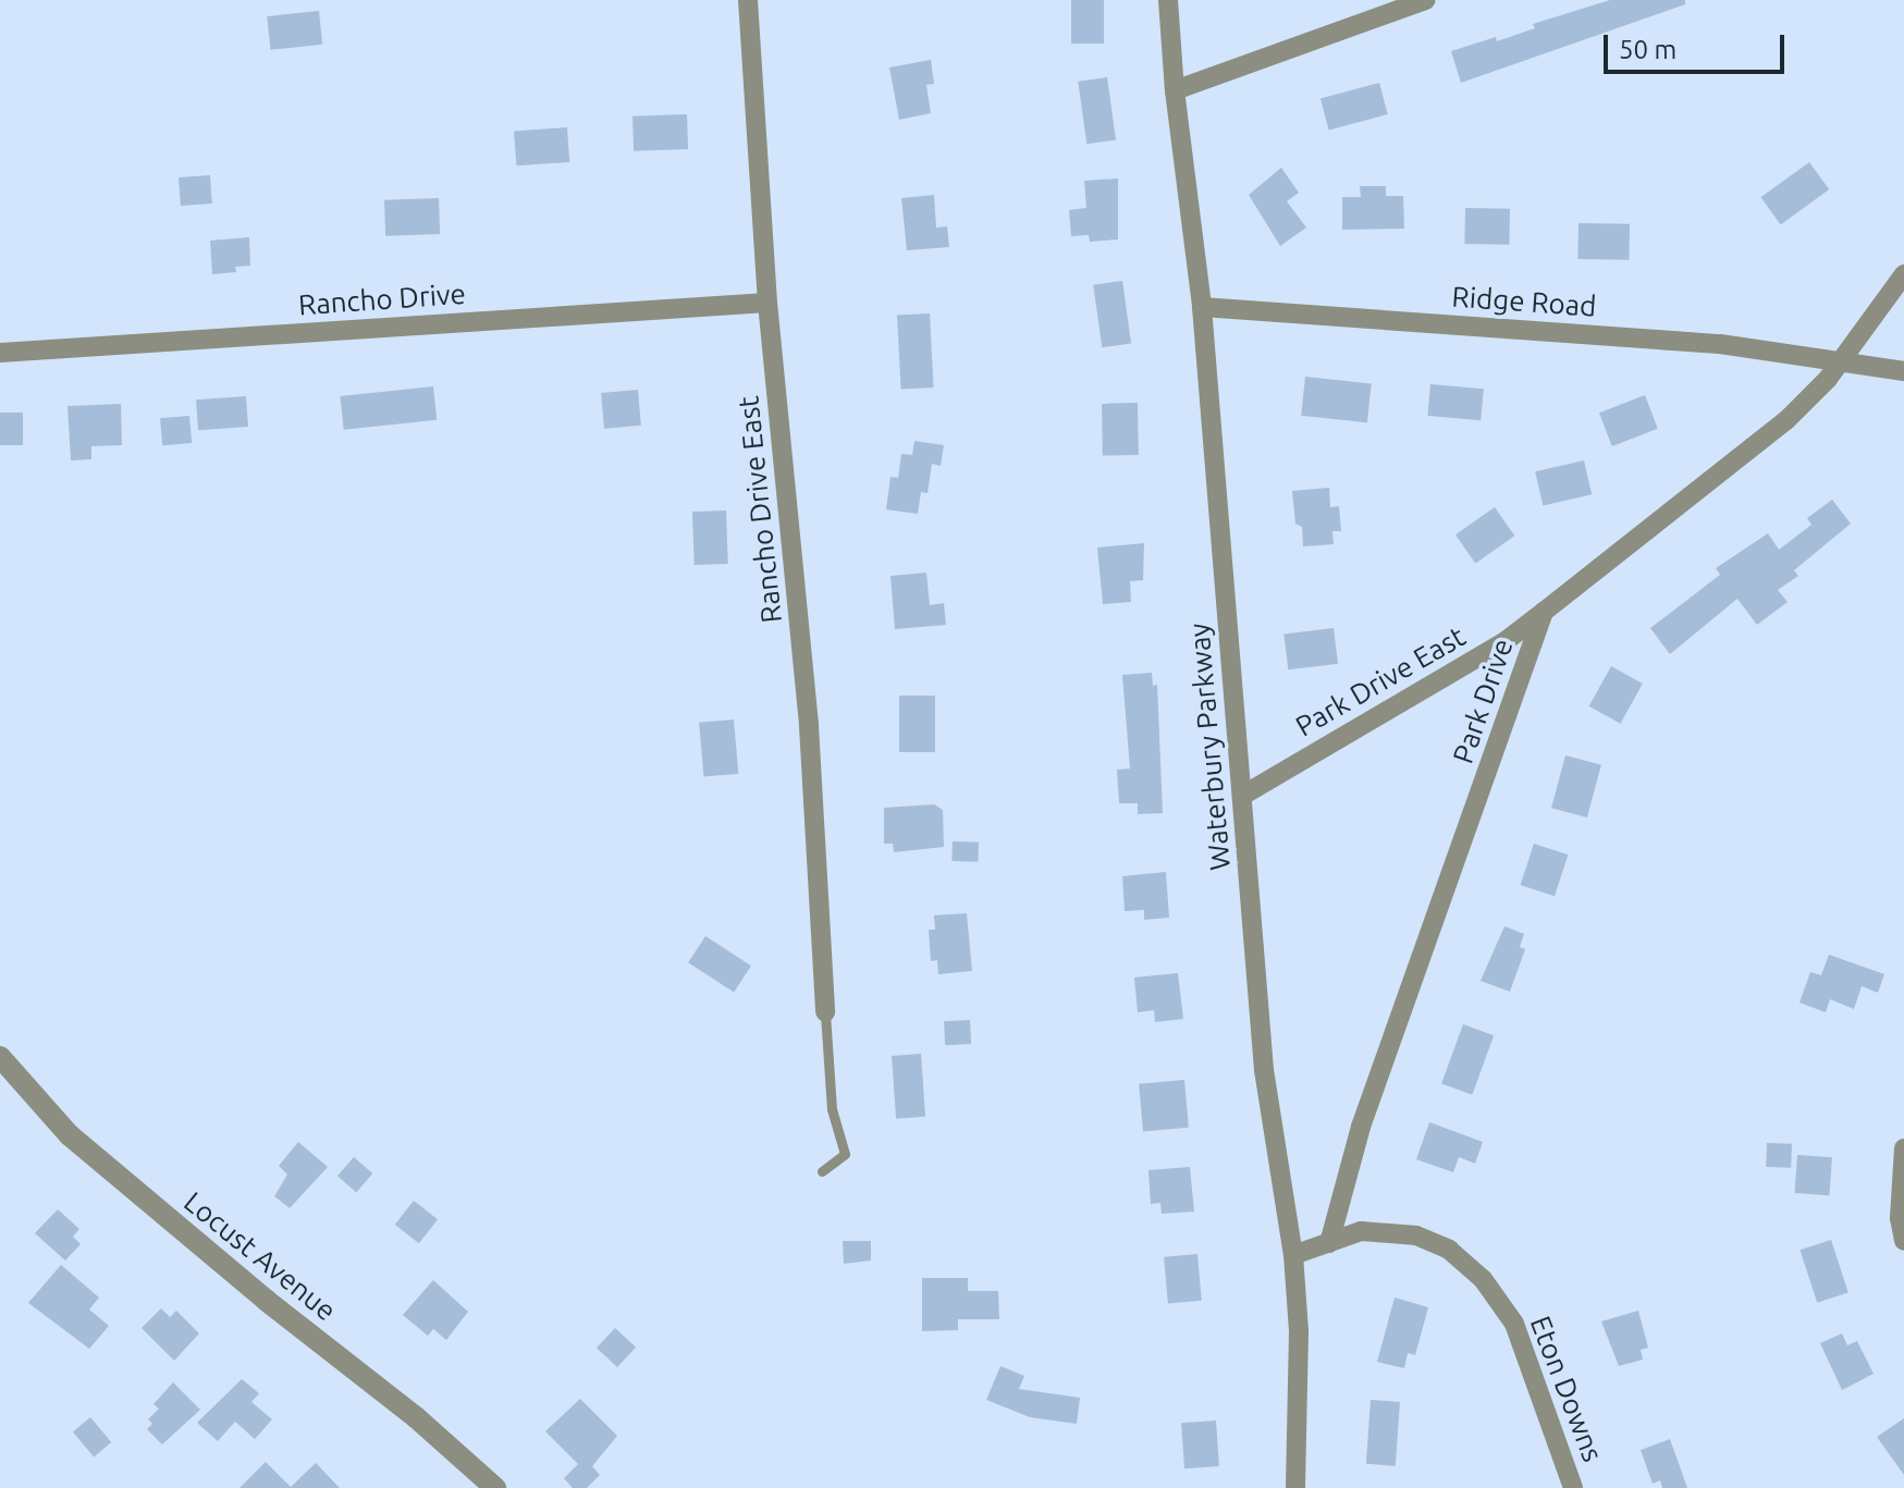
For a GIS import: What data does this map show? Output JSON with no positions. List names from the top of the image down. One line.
{"streets":{"street":["Rancho Drive","Ridge Road","Rancho Drive East","Park Drive East","Park Drive","Waterbury Parkway","Locust Avenue","Eton Downs"]},"crossings":[["Rancho Drive","Rancho Drive East"],["Ridge Road","Park Drive"],["Ridge Road","Waterbury Parkway"],["Park Drive East","Park Drive"],["Park Drive East","Waterbury Parkway"],["Park Drive","Eton Downs"]],"scale_bar":"50 m"}
